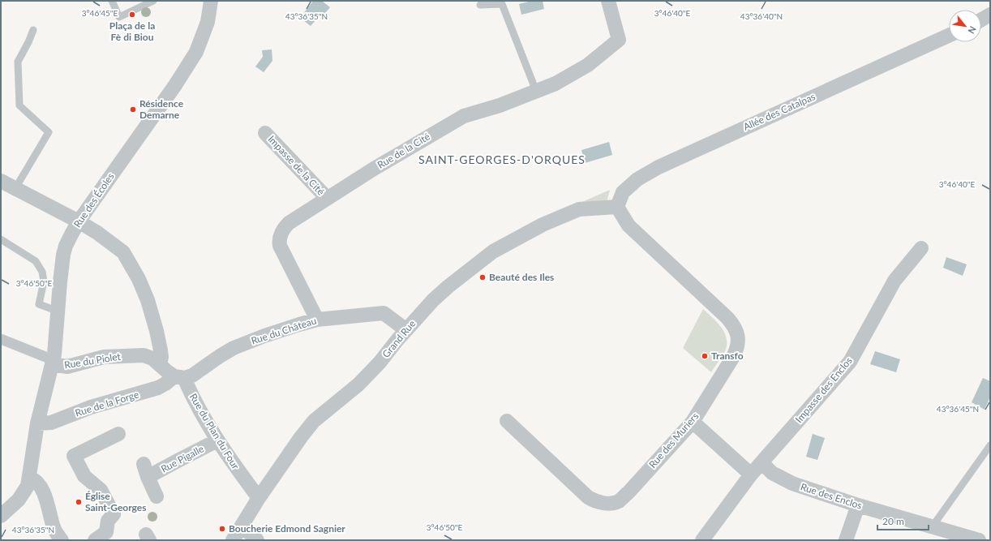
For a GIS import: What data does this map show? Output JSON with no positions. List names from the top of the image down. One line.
{"streets":{"street":["Allée des Catalpas","Rue de la Cité","Impasse de la Cité","Rue des Écoles","Rue du Château","Grand Rue","Rue du Piolet","Impasse des Enclos","Rue de la Forge","Rue du Plan du Four","Rue des Muriers","Rue Pigalle","Rue des Enclos"]},"crossings":[["Allée des Catalpas","Grand Rue"],["Allée des Catalpas","Rue des Muriers"],["Rue de la Cité","Impasse de la Cité"],["Rue de la Cité","Rue du Château"],["Rue des Écoles","Rue du Piolet"],["Rue des Écoles","Rue de la Forge"],["Rue du Château","Grand Rue"],["Rue du Château","Rue de la Forge"],["Rue du Château","Rue du Plan du Four"],["Grand Rue","Rue du Plan du Four"],["Grand Rue","Rue des Muriers"],["Impasse des Enclos","Rue des Enclos"],["Rue de la Forge","Rue du Plan du Four"],["Rue du Plan du Four","Rue Pigalle"]],"districts":["SAINT-GEORGES-D'ORQUES"],"places":["Plaça de la Fè di Biou","Résidence Demarne","Beauté des Iles","Transfo","Église Saint-Georges","Boucherie Edmond Sagnier"],"scale_bar":"20 m","north":"bottom right","coordinates":["3°46'45\"E","3°46'40\"E","43°36'35\"N","43°36'40\"N","3°46'50\"E","43°36'45\"N"]}
